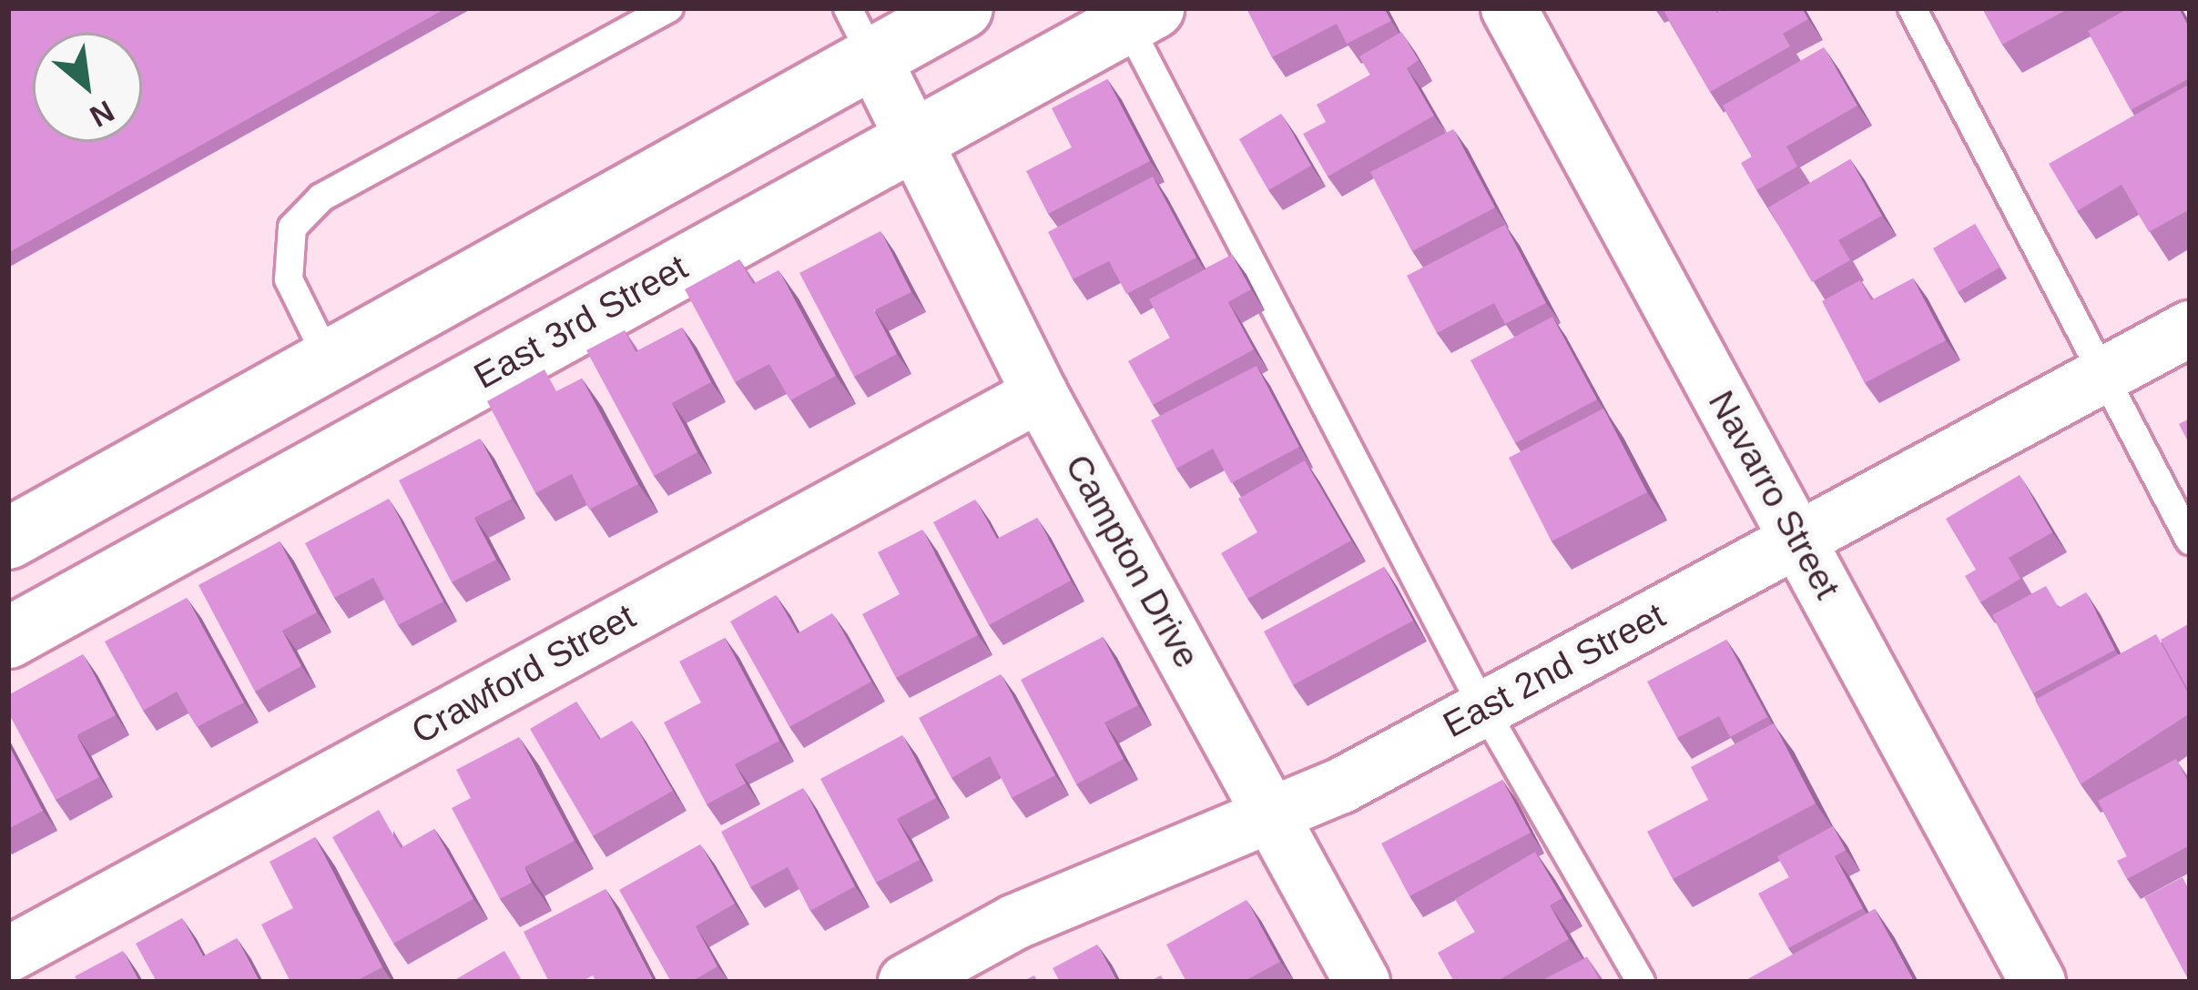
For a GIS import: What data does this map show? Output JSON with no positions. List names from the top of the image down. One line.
{"streets":{"street":["East 3rd Street","Navarro Street","Campton Drive","East 2nd Street","Crawford Street"]},"crossings":[["East 3rd Street","Campton Drive"],["Navarro Street","East 2nd Street"],["Campton Drive","East 2nd Street"],["Campton Drive","Crawford Street"]],"north":"bottom right"}
